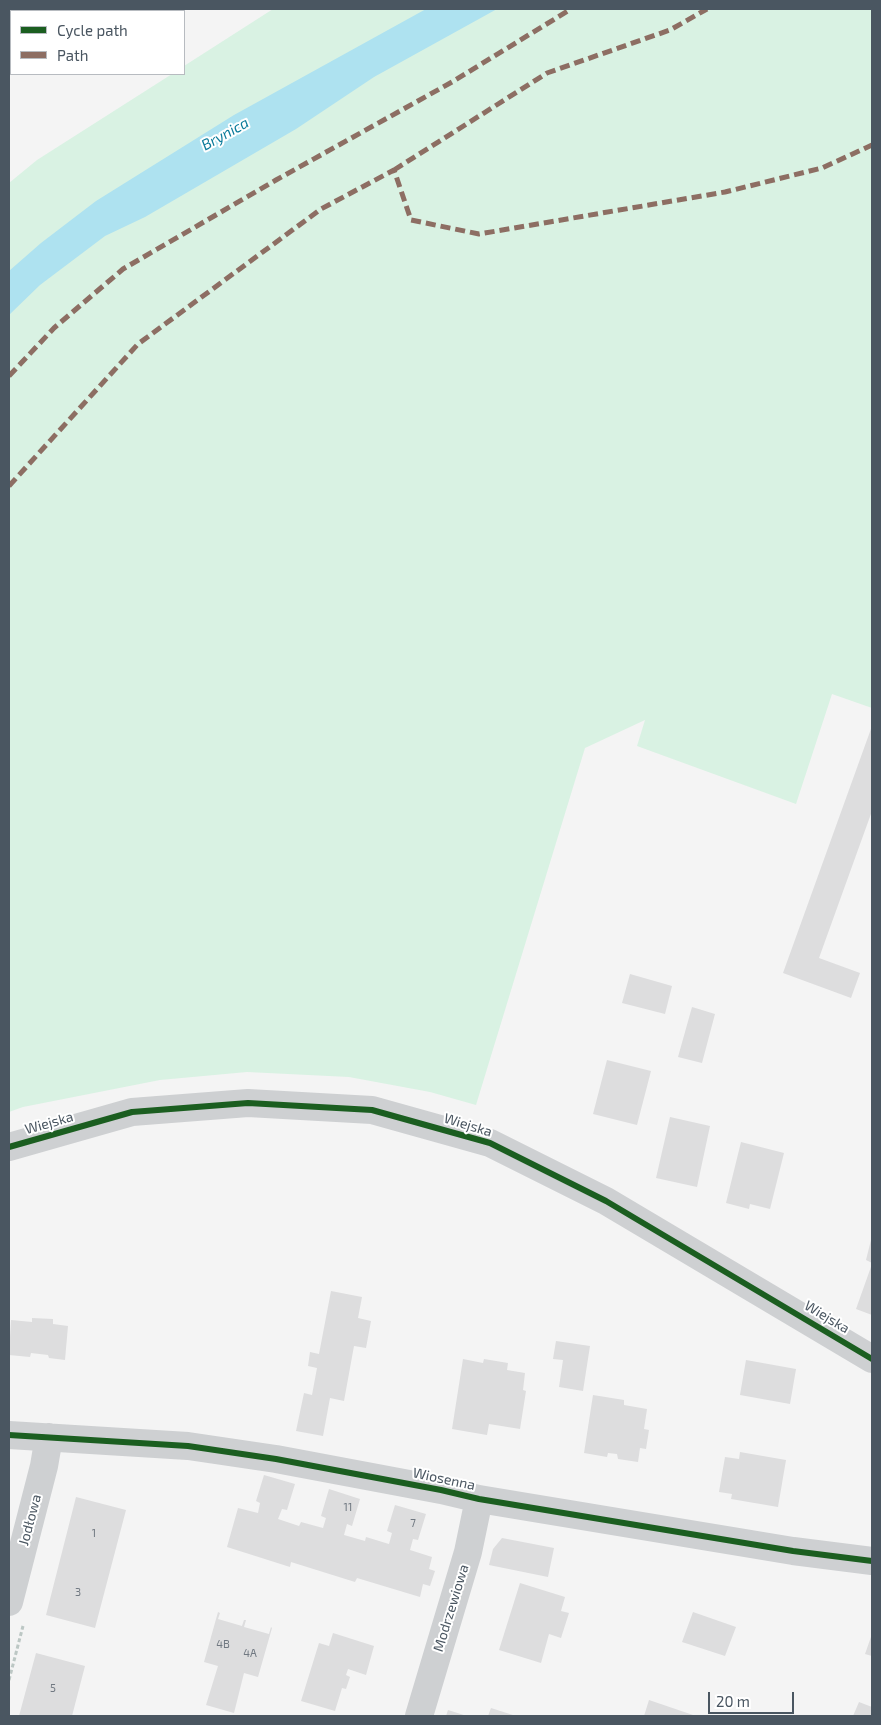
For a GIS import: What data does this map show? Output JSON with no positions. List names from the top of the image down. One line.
{"streets":{"street":["Wiejska","Wiosenna","Jodłowa","Modrzewiowa"]},"crossings":[["Wiosenna","Jodłowa"],["Wiosenna","Modrzewiowa"]],"water":["Brynica"],"house_numbers":["11","7","1","3","4B","4A","5"],"legend":["Cycle path","Path"],"scale_bar":"20 m"}
